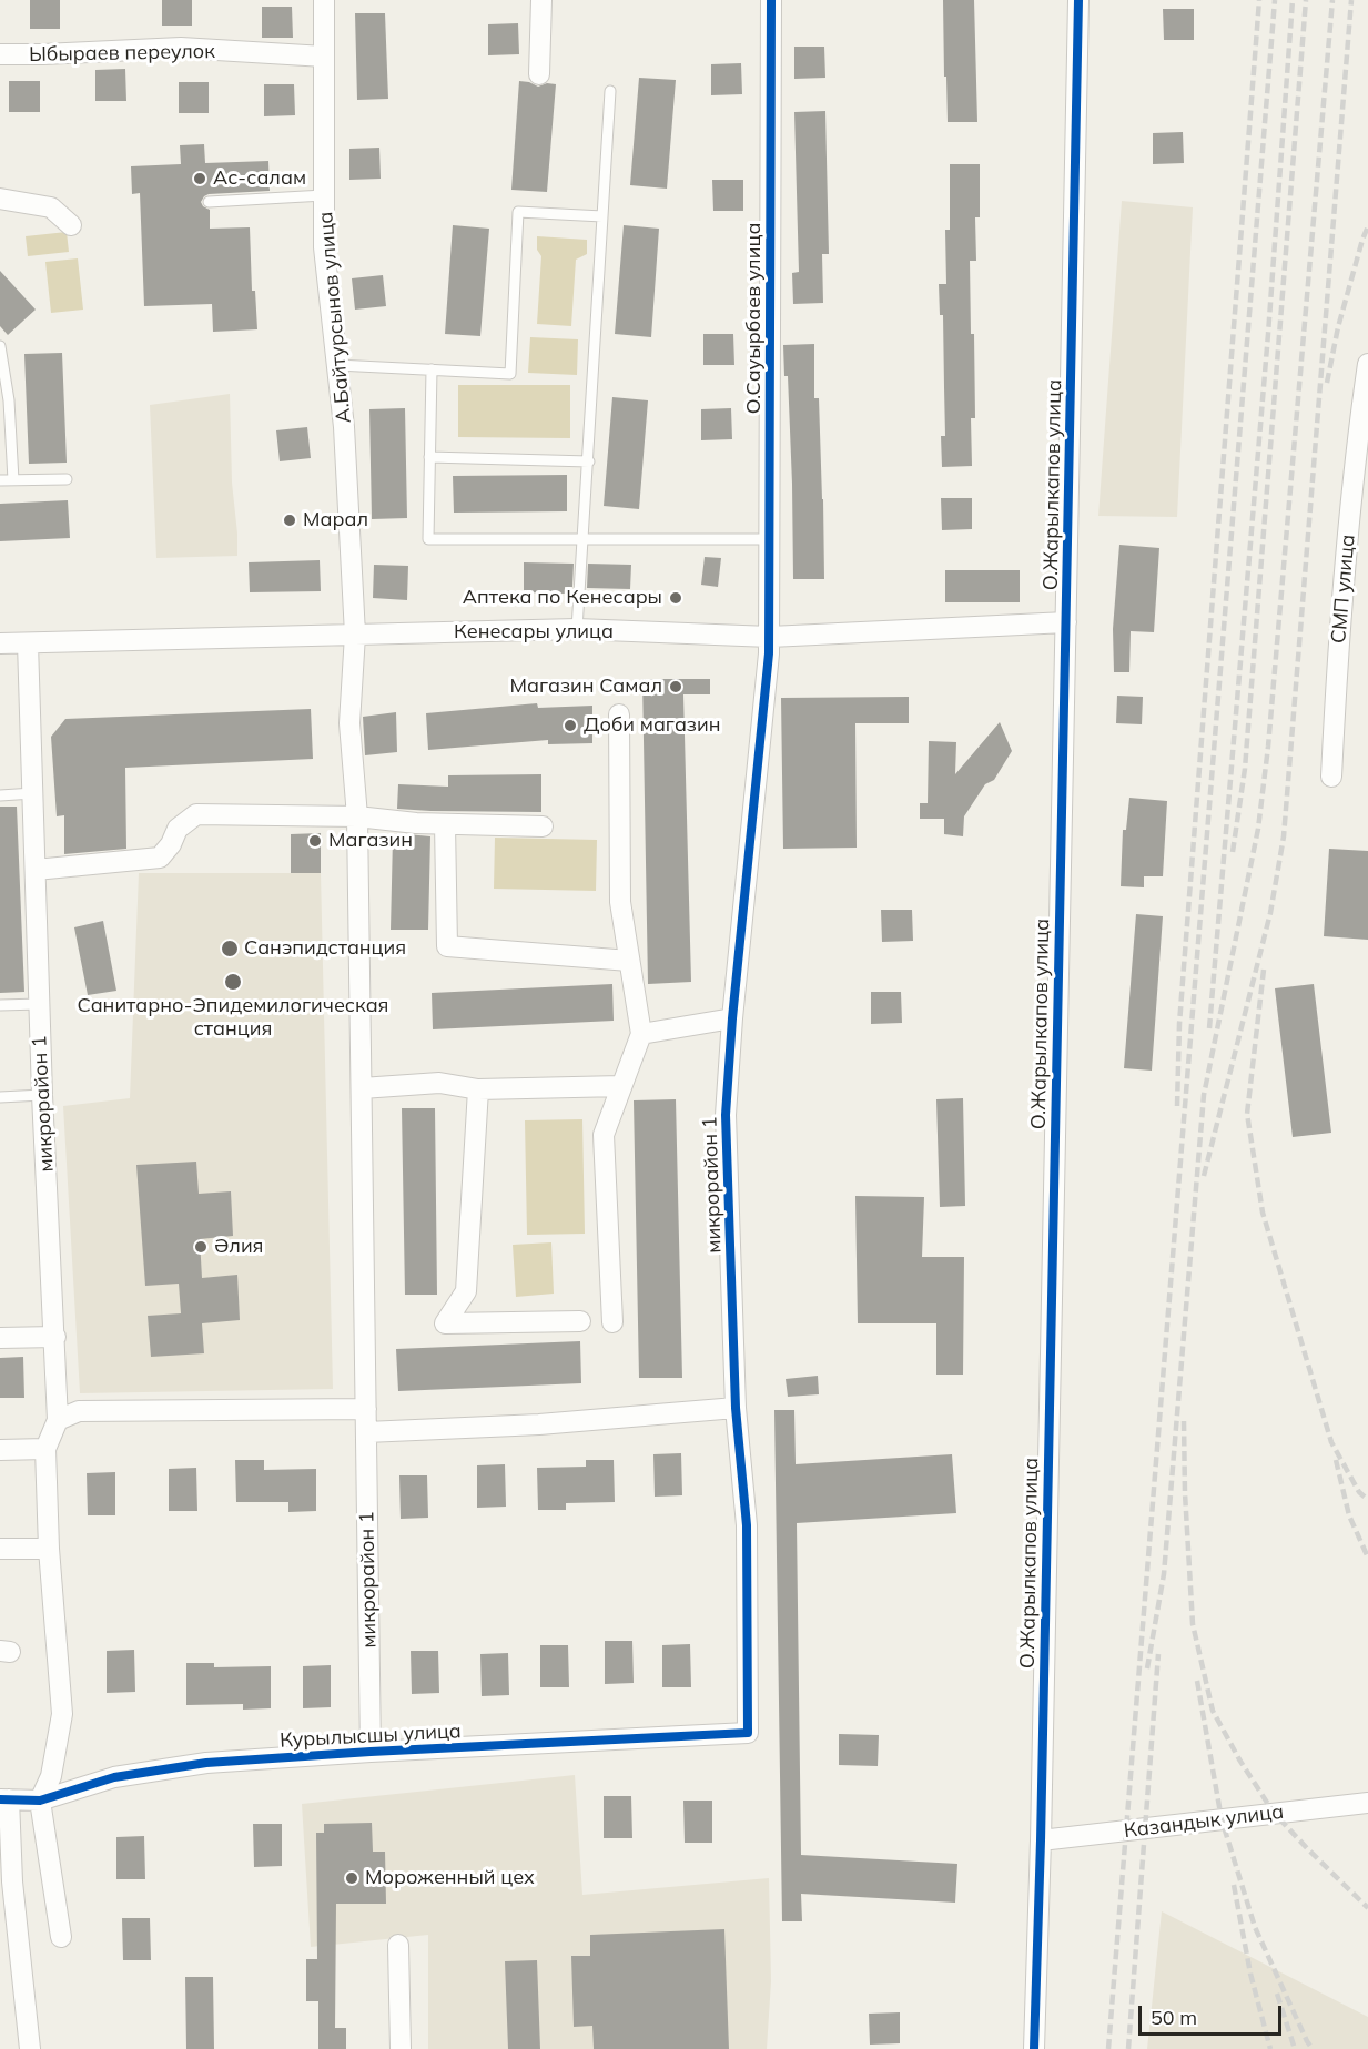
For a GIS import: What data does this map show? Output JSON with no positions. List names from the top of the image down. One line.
{"streets":{"street":["Ыбыраев переулок","А.Байтурсынов улица","О.Сауырбаев улица","О.Жарылкапов улица","СМП улица","Кенесары улица","микрорайон 1","Курылысшы улица","Казандык улица"]},"crossings":[["Ыбыраев переулок","А.Байтурсынов улица"],["А.Байтурсынов улица","Кенесары улица"],["А.Байтурсынов улица","микрорайон 1"],["О.Сауырбаев улица","Кенесары улица"],["О.Сауырбаев улица","микрорайон 1"],["О.Жарылкапов улица","Кенесары улица"],["О.Жарылкапов улица","Казандык улица"],["Кенесары улица","микрорайон 1"],["микрорайон 1","Курылысшы улица"]],"places":["Ас-салам","Марал","Аптека по Кенесары","Магазин Самал","Доби магазин","Магазин","Санэпидстанция","Санитарно-Эпидемилогическая станция","Әлия","Мороженный цех"],"scale_bar":"50 m"}
